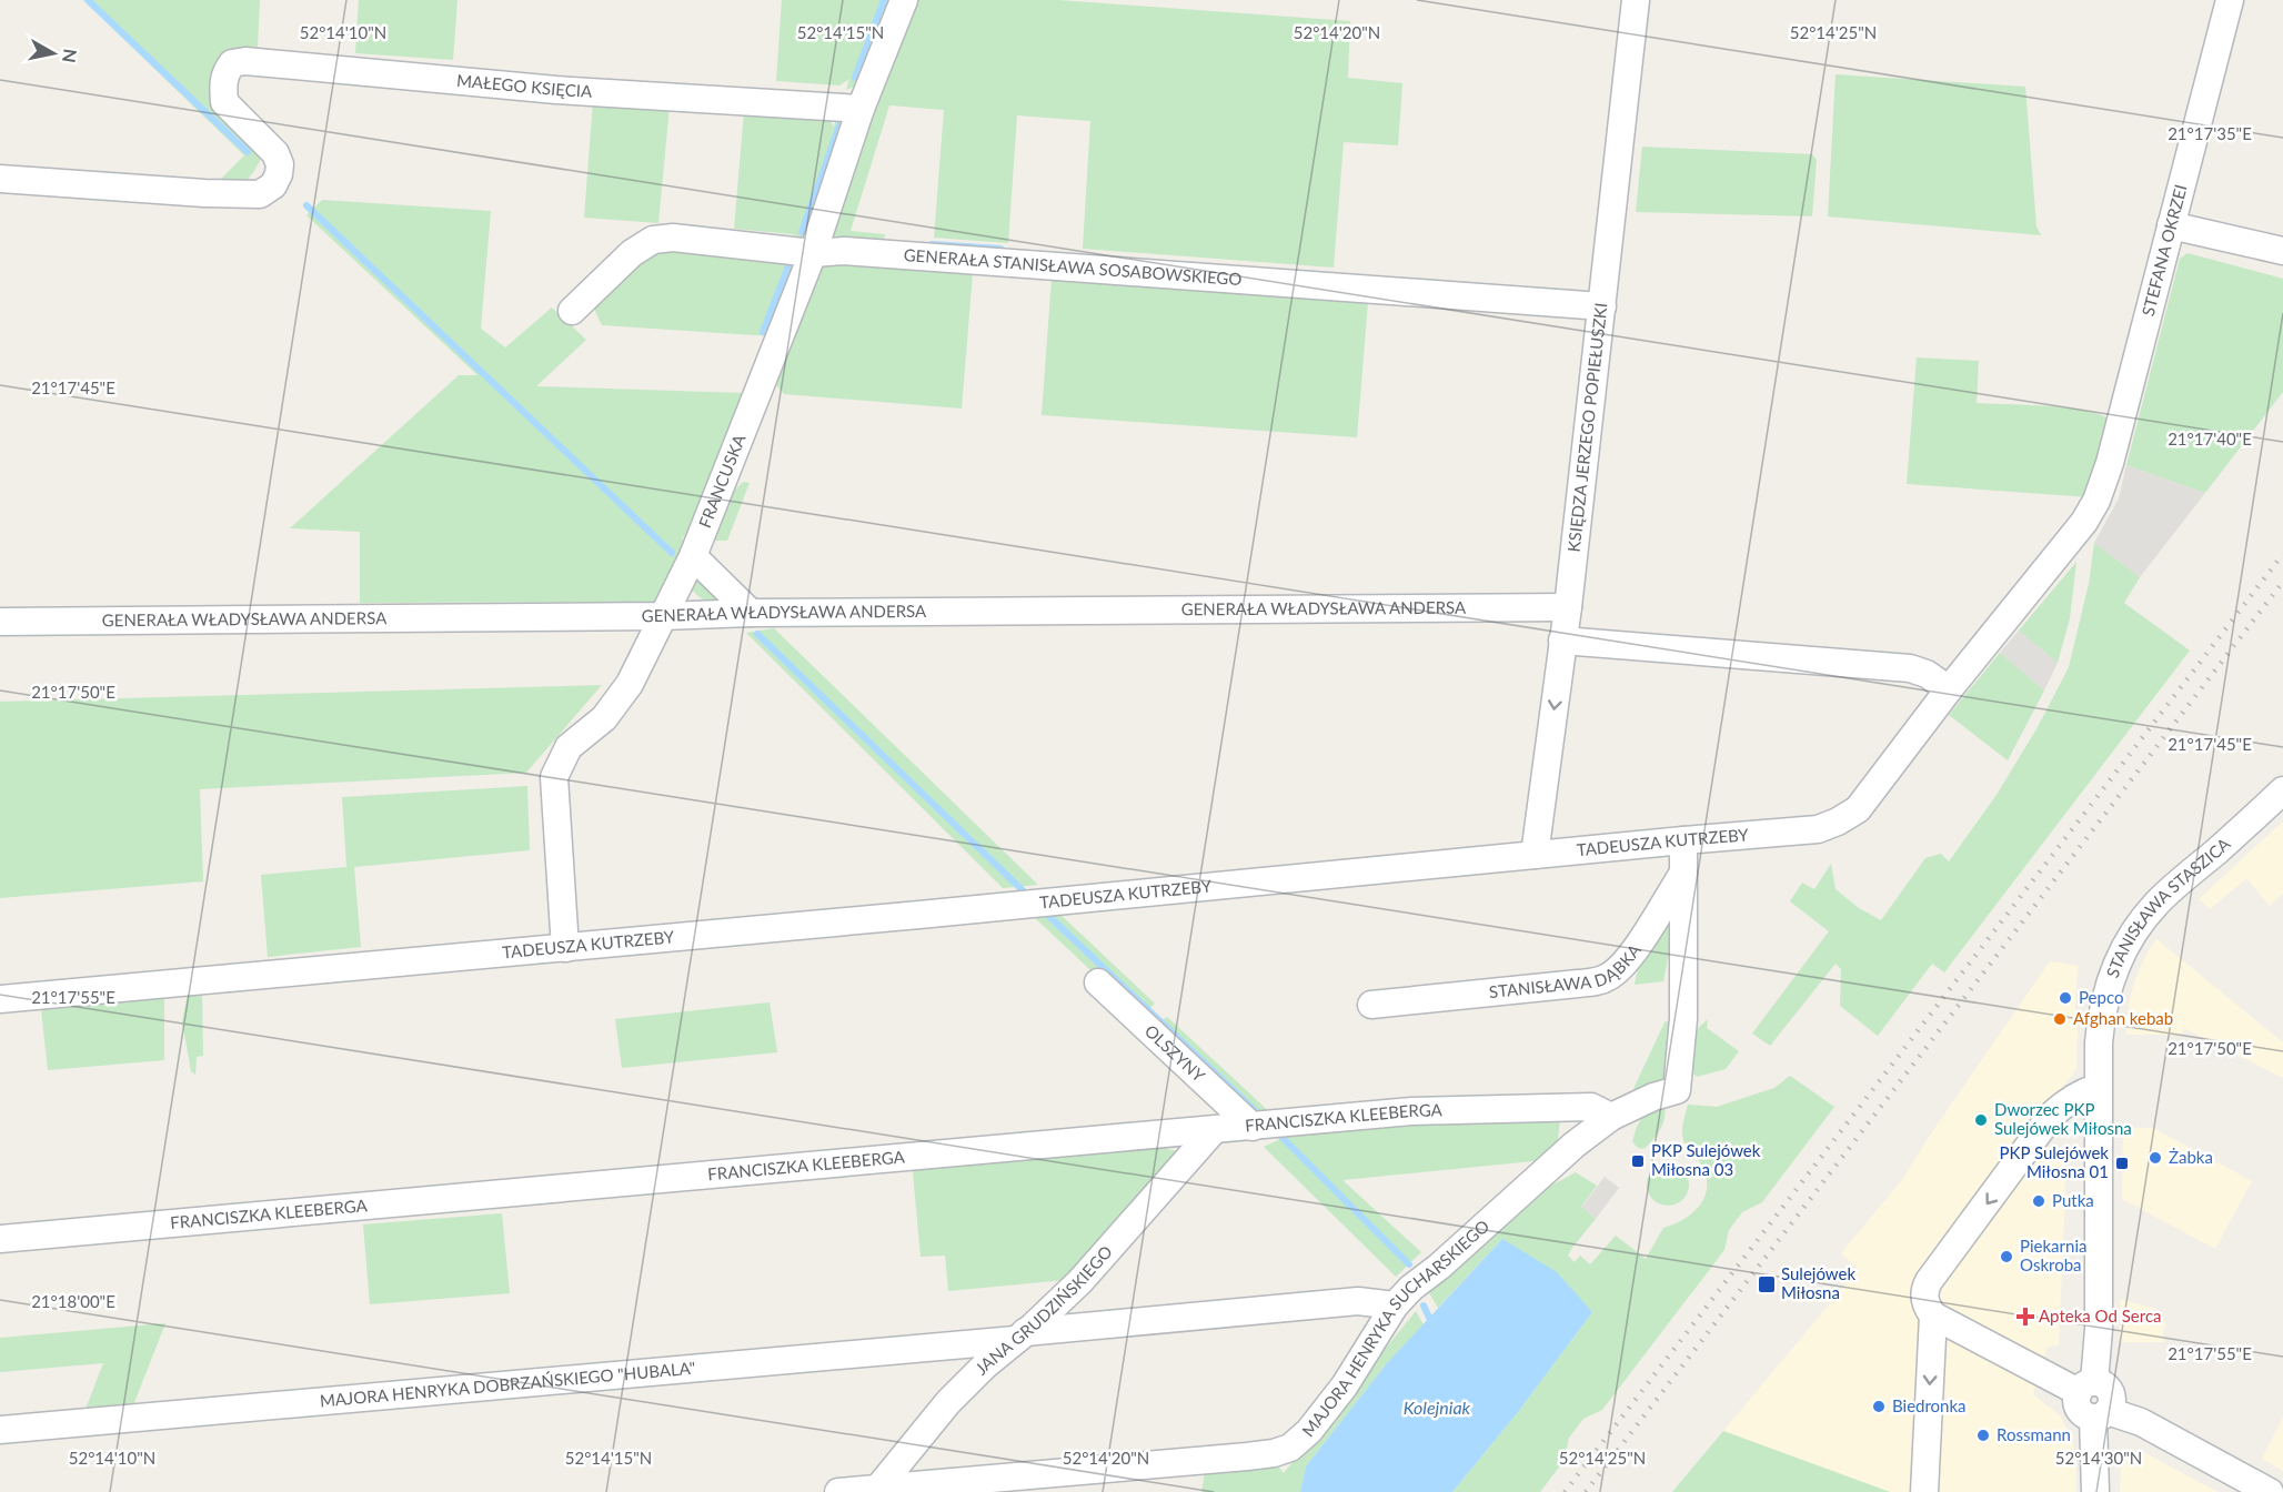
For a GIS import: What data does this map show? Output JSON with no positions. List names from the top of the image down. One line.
{"streets":{"street":["MAŁEGO KSIĘCIA","STEFANA OKRZEI","GENERAŁA STANISŁAWA SOSABOWSKIEGO","KSIĘDZA JERZEGO POPIEŁUSZKI","FRANCUSKA","GENERAŁA WŁADYSŁAWA ANDERSA","TADEUSZA KUTRZEBY","STANISŁAWA STASZICA","STANISŁAWA DĄBKA","OLSZYNY","FRANCISZKA KLEEBERGA","JANA GRUDZIŃSKIEGO","MAJORA HENRYKA SUCHARSKIEGO","MAJORA HENRYKA DOBRZAŃSKIEGO \"HUBALA\""]},"crossings":[["MAŁEGO KSIĘCIA","FRANCUSKA"],["STEFANA OKRZEI","TADEUSZA KUTRZEBY"],["GENERAŁA STANISŁAWA SOSABOWSKIEGO","KSIĘDZA JERZEGO POPIEŁUSZKI"],["GENERAŁA STANISŁAWA SOSABOWSKIEGO","FRANCUSKA"],["KSIĘDZA JERZEGO POPIEŁUSZKI","GENERAŁA WŁADYSŁAWA ANDERSA"],["KSIĘDZA JERZEGO POPIEŁUSZKI","TADEUSZA KUTRZEBY"],["FRANCUSKA","GENERAŁA WŁADYSŁAWA ANDERSA"],["FRANCUSKA","TADEUSZA KUTRZEBY"],["STANISŁAWA DĄBKA","MAJORA HENRYKA SUCHARSKIEGO"],["OLSZYNY","FRANCISZKA KLEEBERGA"],["FRANCISZKA KLEEBERGA","JANA GRUDZIŃSKIEGO"],["FRANCISZKA KLEEBERGA","MAJORA HENRYKA SUCHARSKIEGO"],["JANA GRUDZIŃSKIEGO","MAJORA HENRYKA SUCHARSKIEGO"],["JANA GRUDZIŃSKIEGO","MAJORA HENRYKA DOBRZAŃSKIEGO \"HUBALA\""],["MAJORA HENRYKA SUCHARSKIEGO","MAJORA HENRYKA DOBRZAŃSKIEGO \"HUBALA\""]],"water":["Kolejniak"],"places":{"other":["Pepco","Afghan kebab","Dworzec PKP Sulejówek Miłosna","Żabka","Putka","Piekarnia Oskroba","Biedronka","Rossmann"],"transit":["PKP Sulejówek Miłosna 03","PKP Sulejówek Miłosna 01","Sulejówek Miłosna"],"health":["Apteka Od Serca"]},"north":"right","coordinates":["52°14'10\"N","52°14'15\"N","52°14'20\"N","52°14'25\"N","21°17'35\"E","21°17'45\"E","21°17'40\"E","21°17'50\"E","21°17'55\"E","21°18'00\"E","52°14'30\"N"]}
